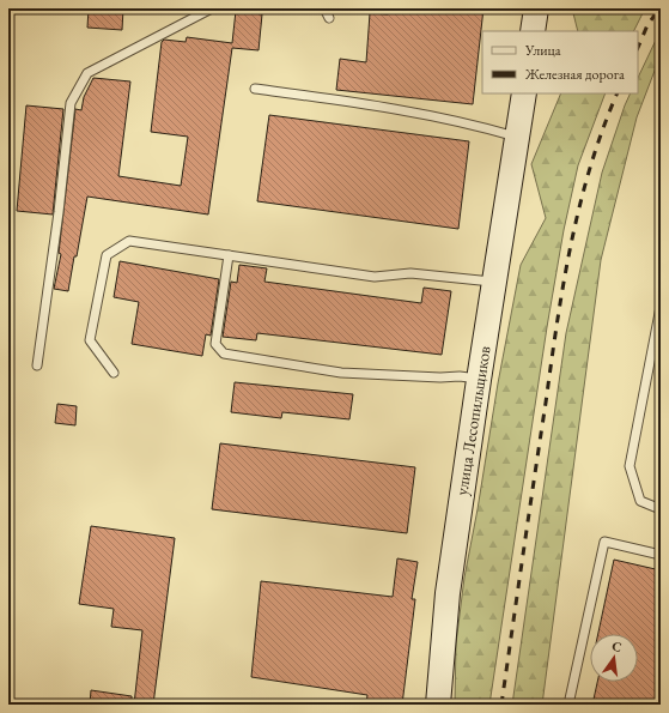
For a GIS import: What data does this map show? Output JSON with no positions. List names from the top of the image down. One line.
{"streets":{"main road":["улица Лесопильщиков"]},"legend":["Улица","Железная дорога"],"north":"top"}
